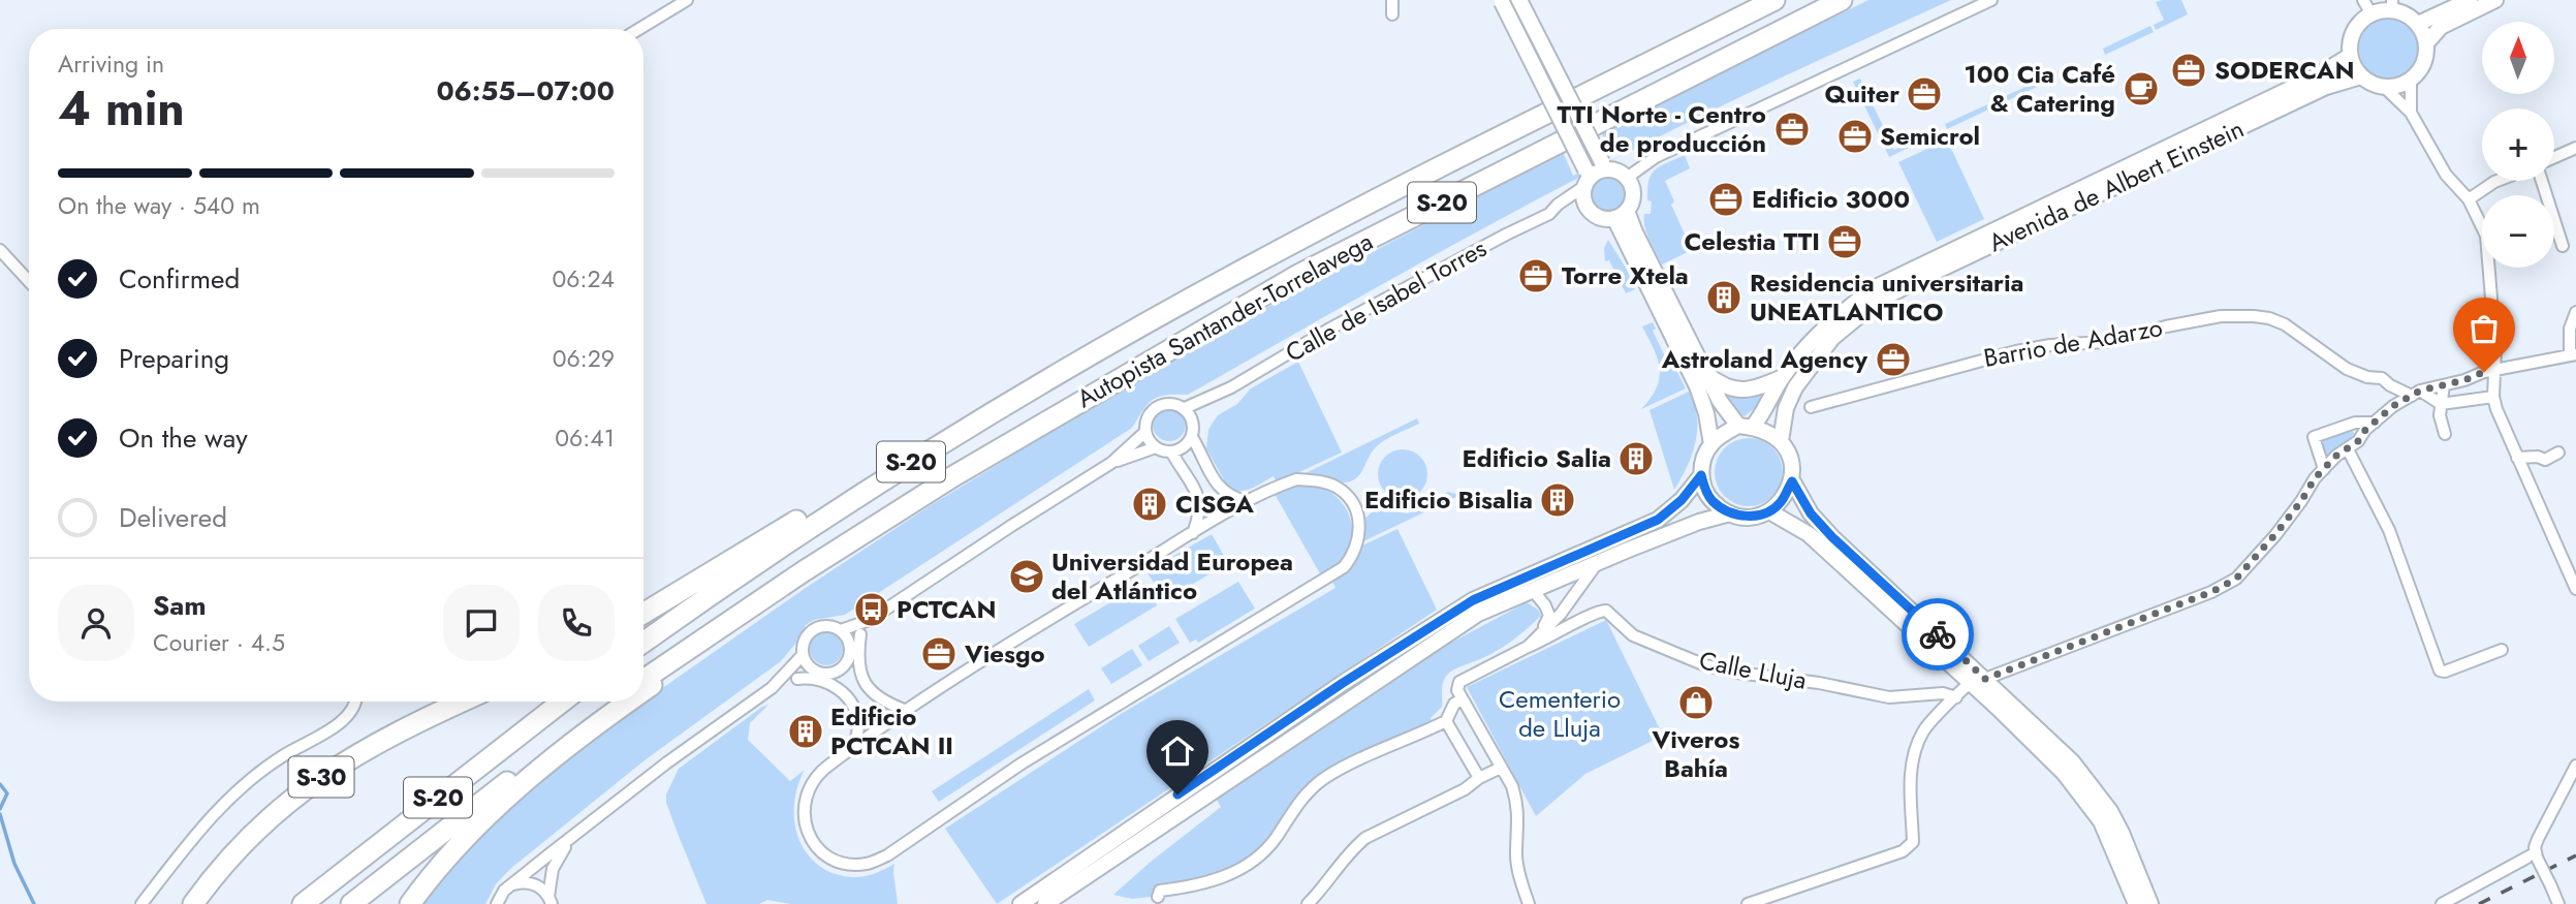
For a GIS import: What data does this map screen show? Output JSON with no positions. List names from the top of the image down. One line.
{"streets":{"highway":["S-20","Autopista Santander-Torrelavega","S-30"],"main road":["Avenida de Albert Einstein"],"street":["Calle de Isabel Torres","Barrio de Adarzo","Calle Lluja"]},"parks":["Cementerio de Lluja"],"places":{"office":["SODERCAN","Quiter","TTI Norte - Centro de producción","Semicrol","Edificio 3000","Celestia TTI","Torre Xtela","Astroland Agency","Viesgo"],"cafe":["100 Cia Café & Catering"],"building":["Residencia universitaria UNEATLANTICO","Edificio Salia","Edificio Bisalia","CISGA","Edificio PCTCAN II"],"school or university":["Universidad Europea del Atlántico"],"bus stop":["PCTCAN"],"shop":["Viveros Bahía"]},"north":"top","page":{"map_buttons":["+","−"],"heading":["4 min","Arriving in","06:55–07:00"],"panel":["Sam","Courier · 4.5"],"bar":"On the way · 540 m","list":[["Confirmed","06:24"],["Preparing","06:29"],["On the way","06:41"],"Delivered"]}}
